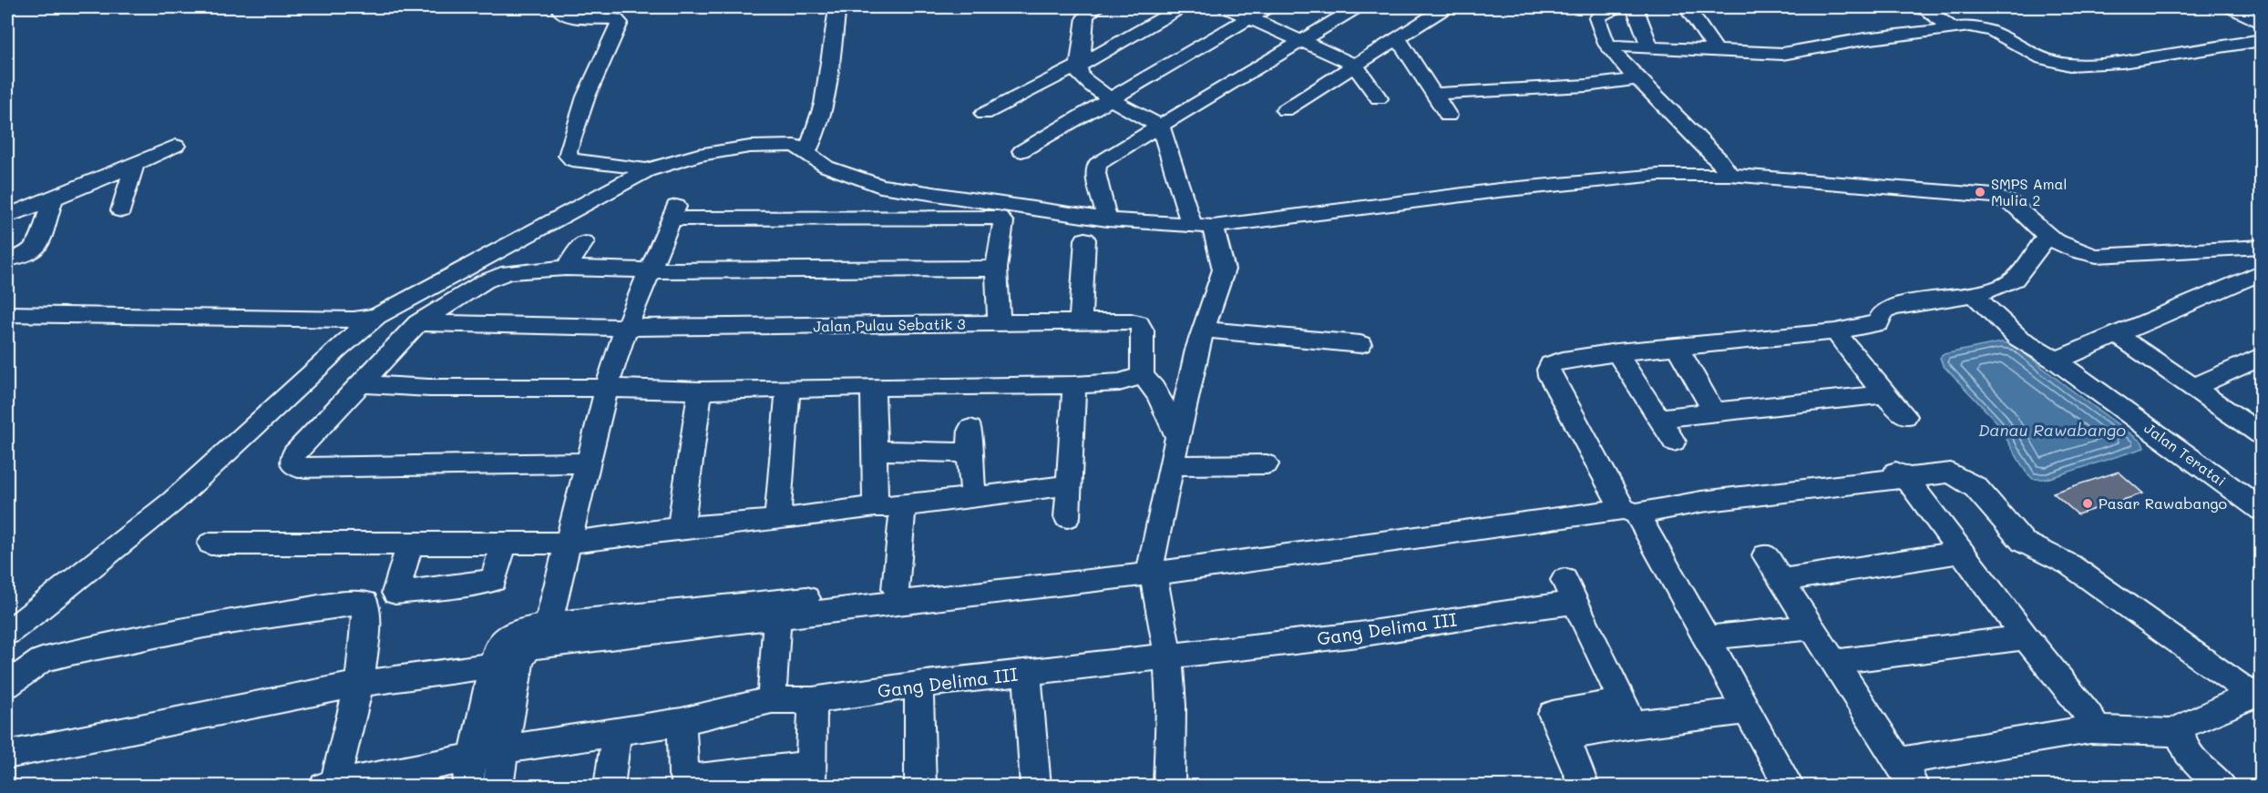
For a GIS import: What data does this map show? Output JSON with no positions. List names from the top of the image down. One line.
{"streets":{"street":["Jalan Pulau Sebatik 3","Jalan Teratai","Gang Delima III"]},"water":["Danau Rawabango"],"places":["SMPS Amal Mulia 2","Pasar Rawabango"]}
